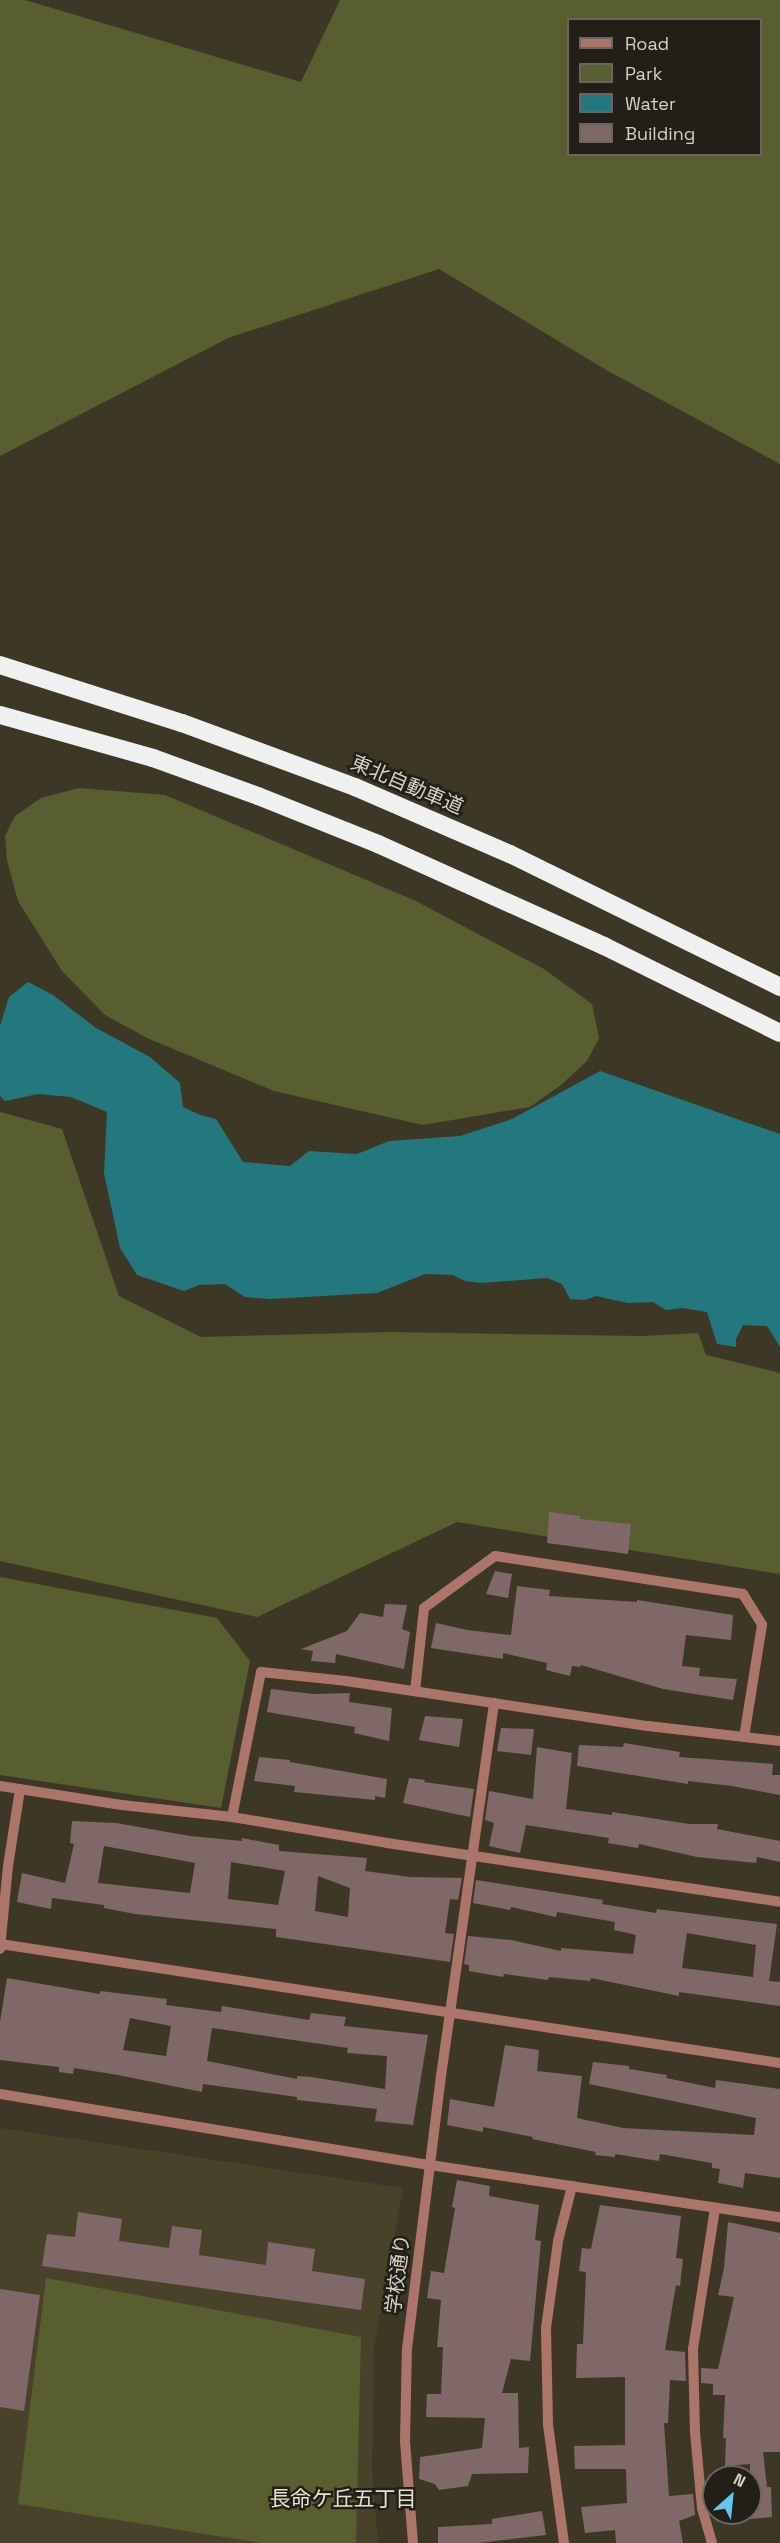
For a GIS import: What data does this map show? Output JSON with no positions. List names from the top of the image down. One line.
{"streets":{"highway":["東北自動車道"],"street":["学校通り"]},"districts":["長命ケ丘五丁目"],"legend":["Road","Park","Water","Building"],"north":"top right"}
